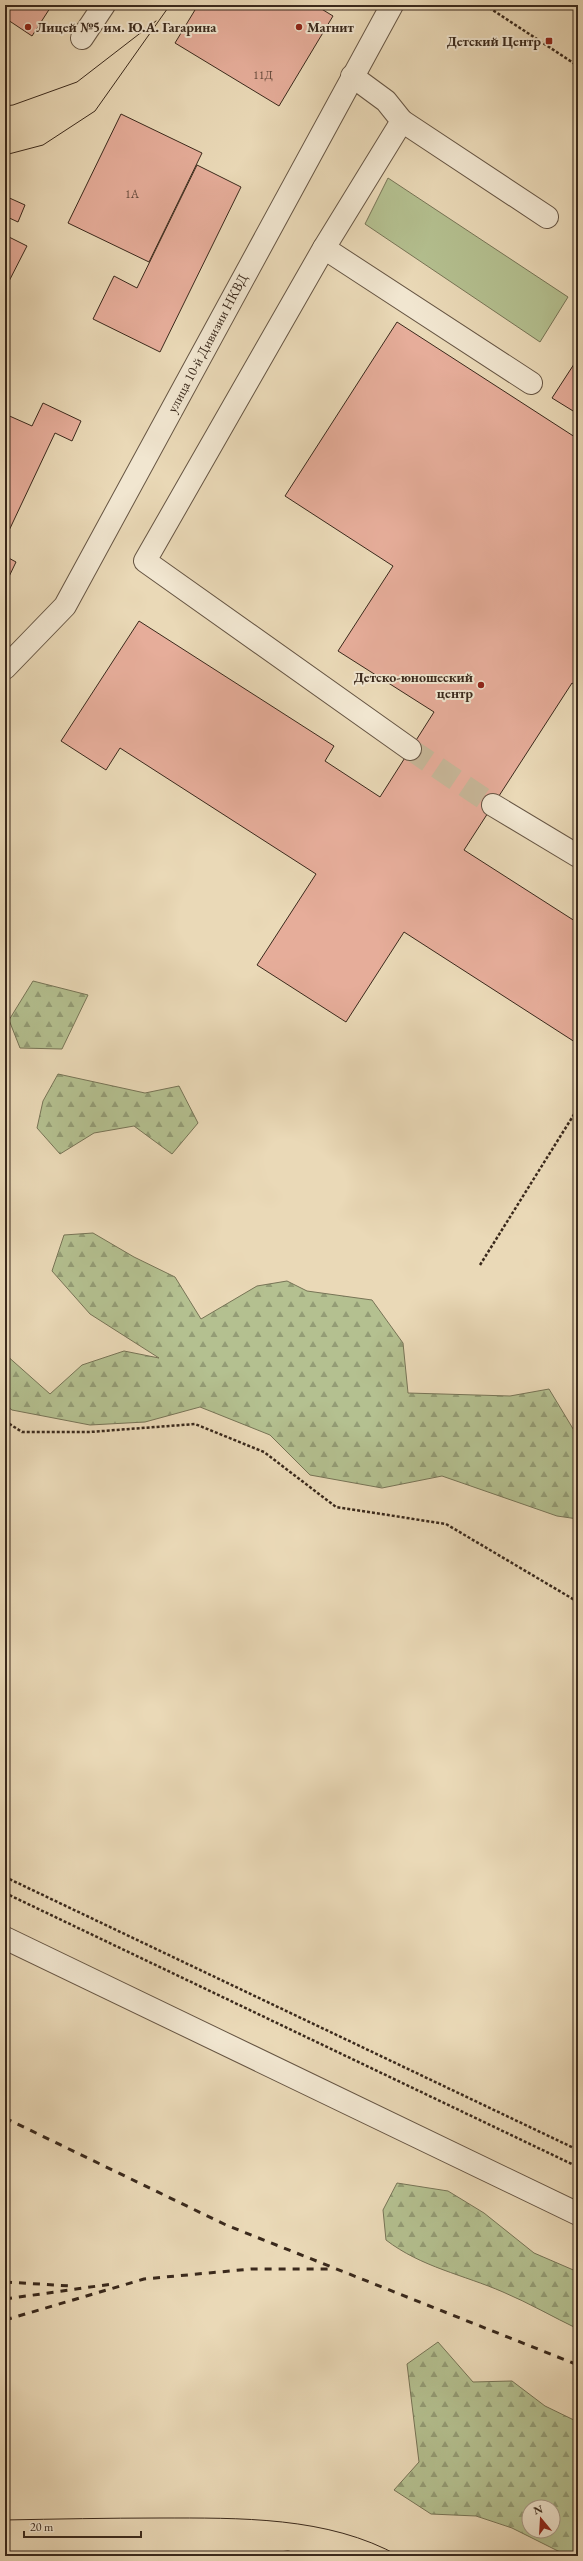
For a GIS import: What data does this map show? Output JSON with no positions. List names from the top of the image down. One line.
{"streets":{"street":["улица 10-й Дивизии НКВД"]},"places":{"other":["Лицей №5 им. Ю.А. Гагарина","Магнит","Детско-юношеский центр"],"transit":["Детский Центр"]},"house_numbers":["11Д","1А"],"scale_bar":"20 m","north":"top"}
